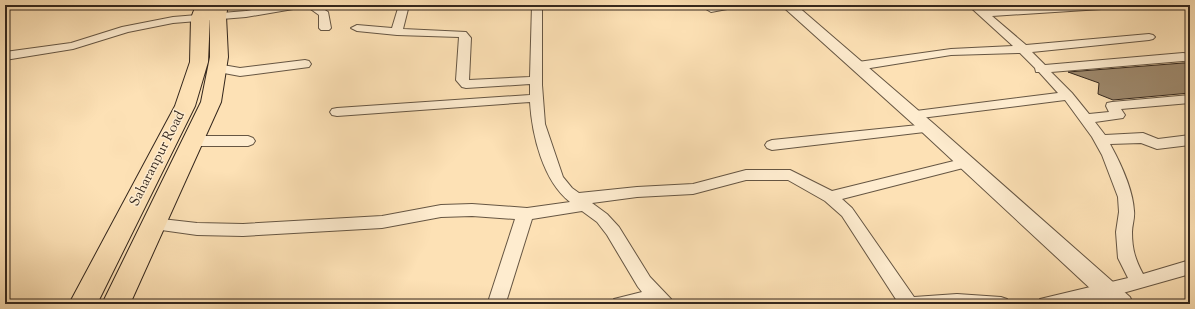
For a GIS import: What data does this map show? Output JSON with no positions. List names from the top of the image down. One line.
{"streets":{"main road":["Saharanpur Road"]}}
